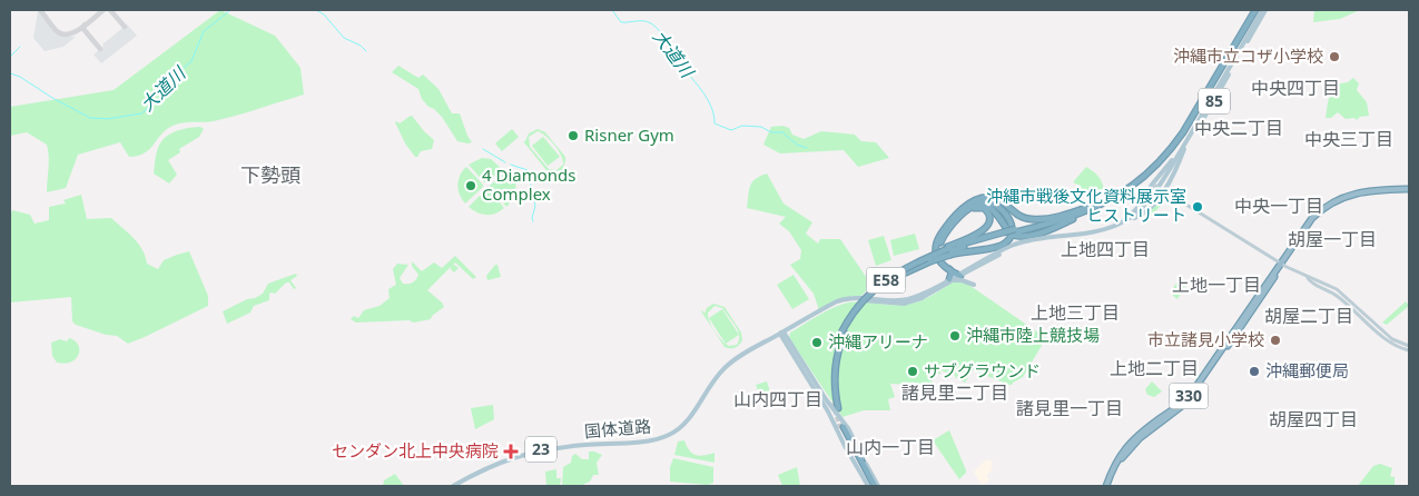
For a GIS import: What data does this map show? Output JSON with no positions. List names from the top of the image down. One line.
{"streets":{"highway":["E58","330"],"main road":["85","国体道路","23"]},"crossings":[["85","国体道路"]],"districts":["中央四丁目","中央二丁目","中央三丁目","下勢頭","中央一丁目","胡屋一丁目","上地四丁目","上地一丁目","上地三丁目","胡屋二丁目","上地二丁目","諸見里二丁目","山内四丁目","諸見里一丁目","胡屋四丁目","山内一丁目"],"water":["大道川"],"places":{"other":["沖縄市立コザ小学校","Risner Gym","4 Diamonds Complex","沖縄市戦後文化資料展示室 ヒストリート","沖縄市陸上競技場","市立諸見小学校","沖縄アリーナ","サブグラウンド","沖縄郵便局"],"health":["センダン北上中央病院"]}}
